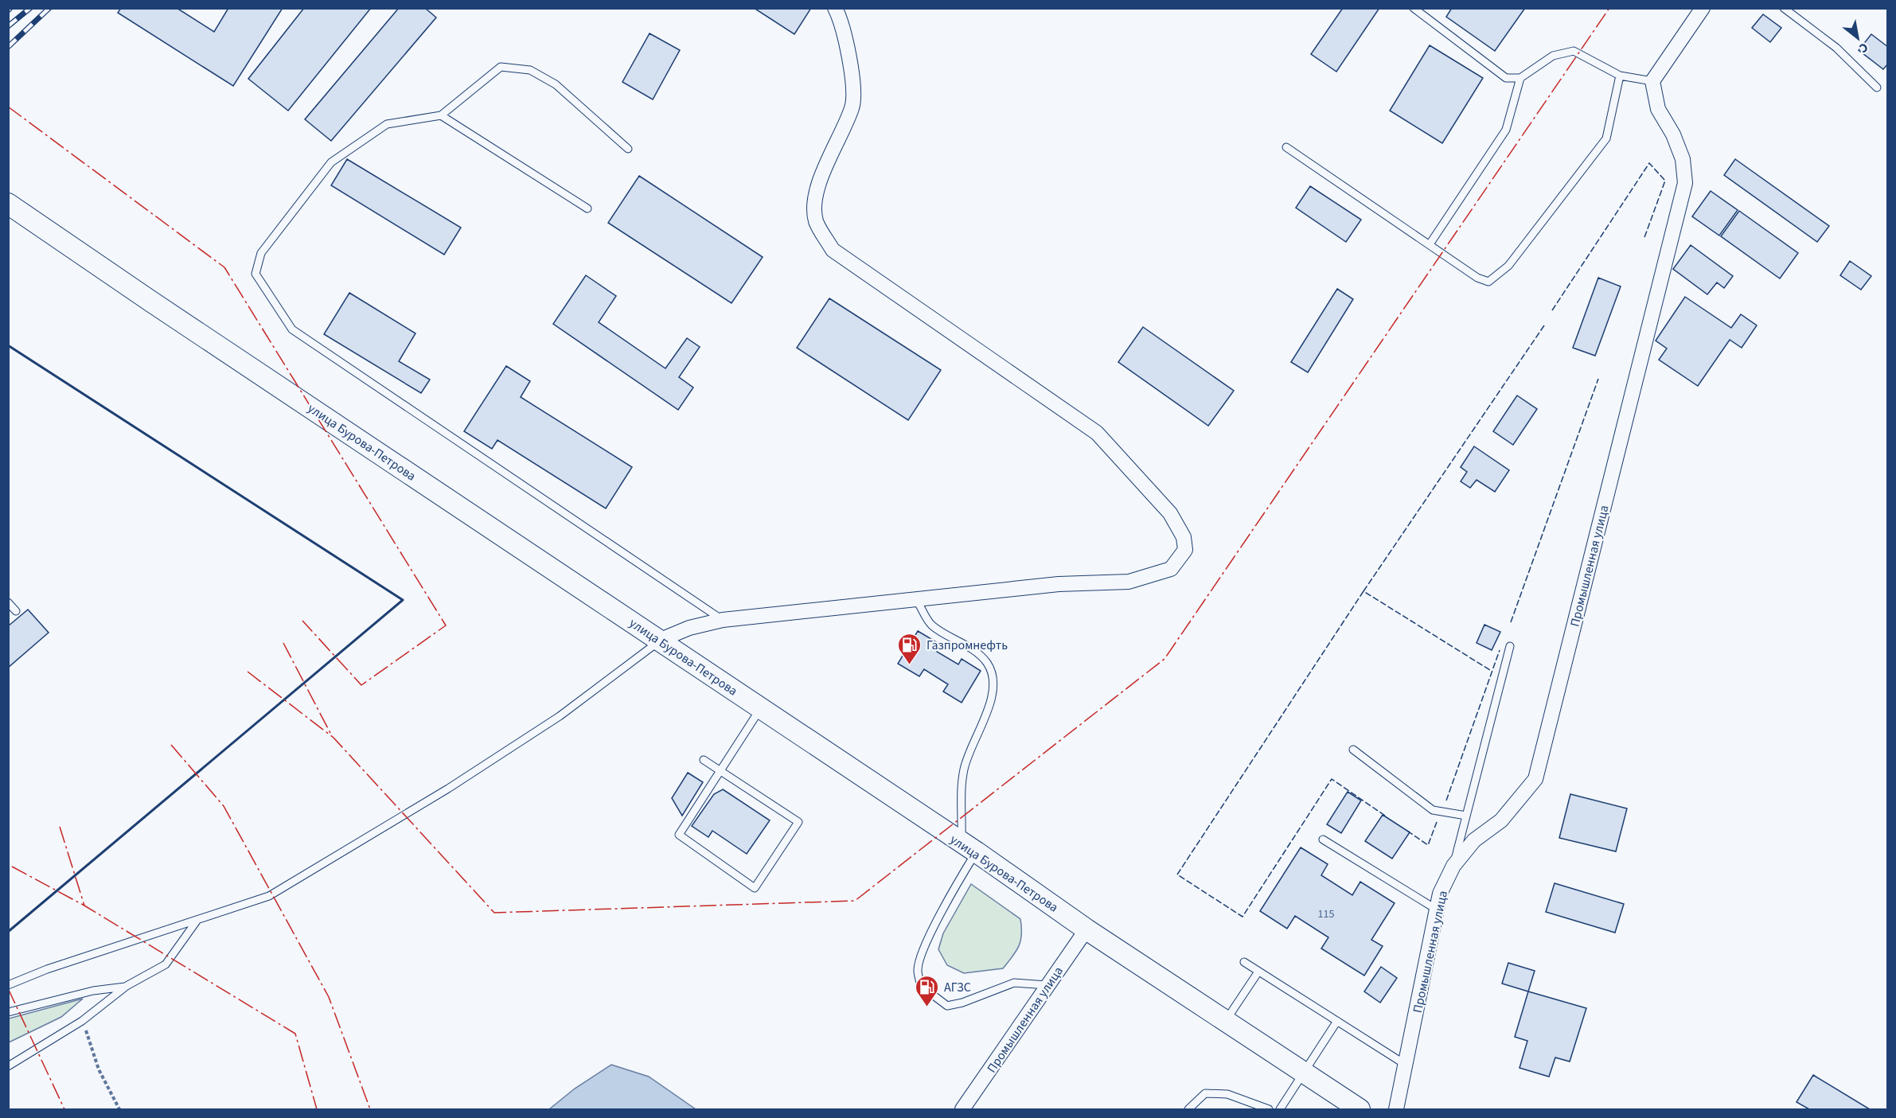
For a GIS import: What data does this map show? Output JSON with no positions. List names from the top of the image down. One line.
{"streets":{"main road":["улица Бурова-Петрова"],"street":["Промышленная улица"]},"crossings":[["улица Бурова-Петрова","Промышленная улица"]],"places":{"fuel station":["Газпромнефть","АГЗС"]},"house_numbers":["115"],"north":"bottom right"}
